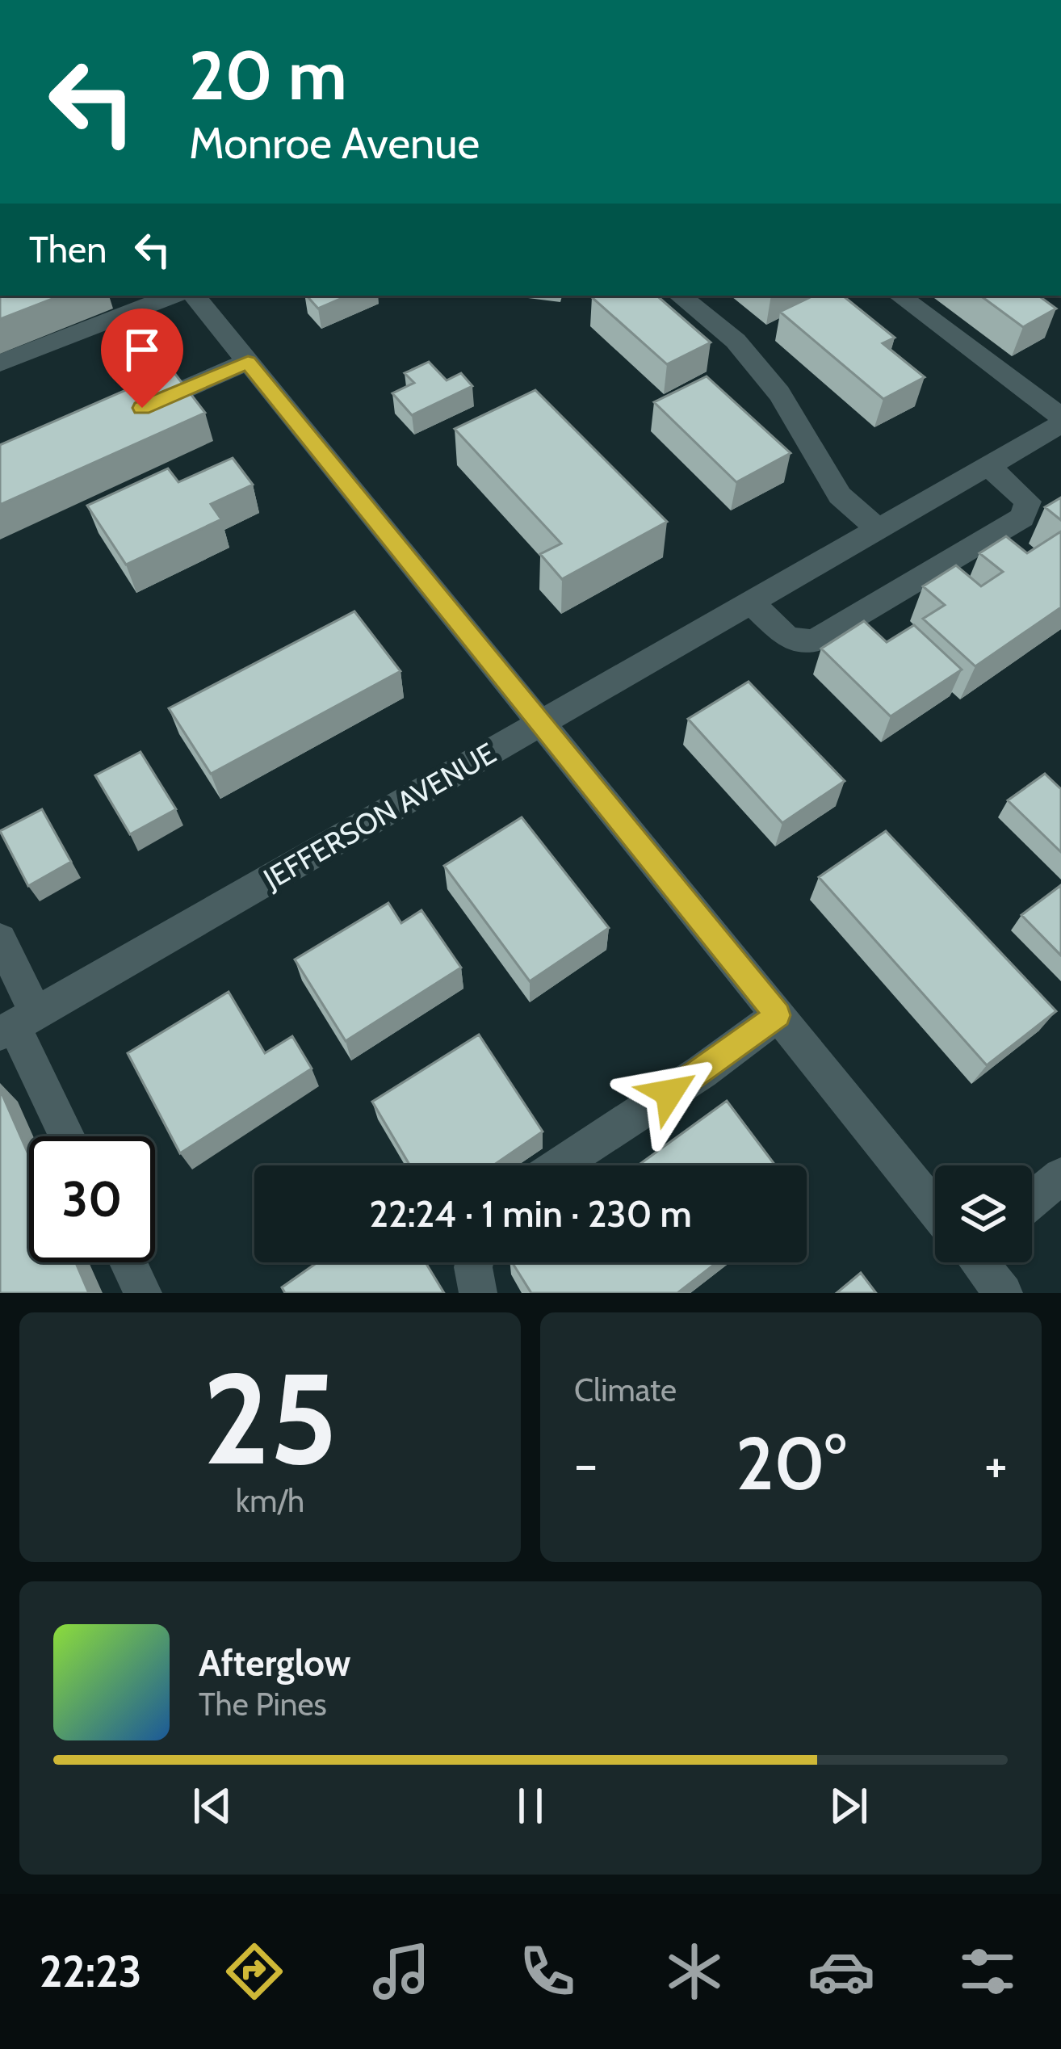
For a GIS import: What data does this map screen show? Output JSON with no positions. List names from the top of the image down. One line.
{"streets":{"street":["JEFFERSON AVENUE"]},"page":{"turn":["20 m","Monroe Avenue"],"then":"Then","limit":"30","trip":"22:24 · 1 min · 230 m","tile":[["25","km/h"],"Climate"],"heat":["−","20°","+"],"song":["Afterglow","The Pines"],"tabs":"22:23"}}
